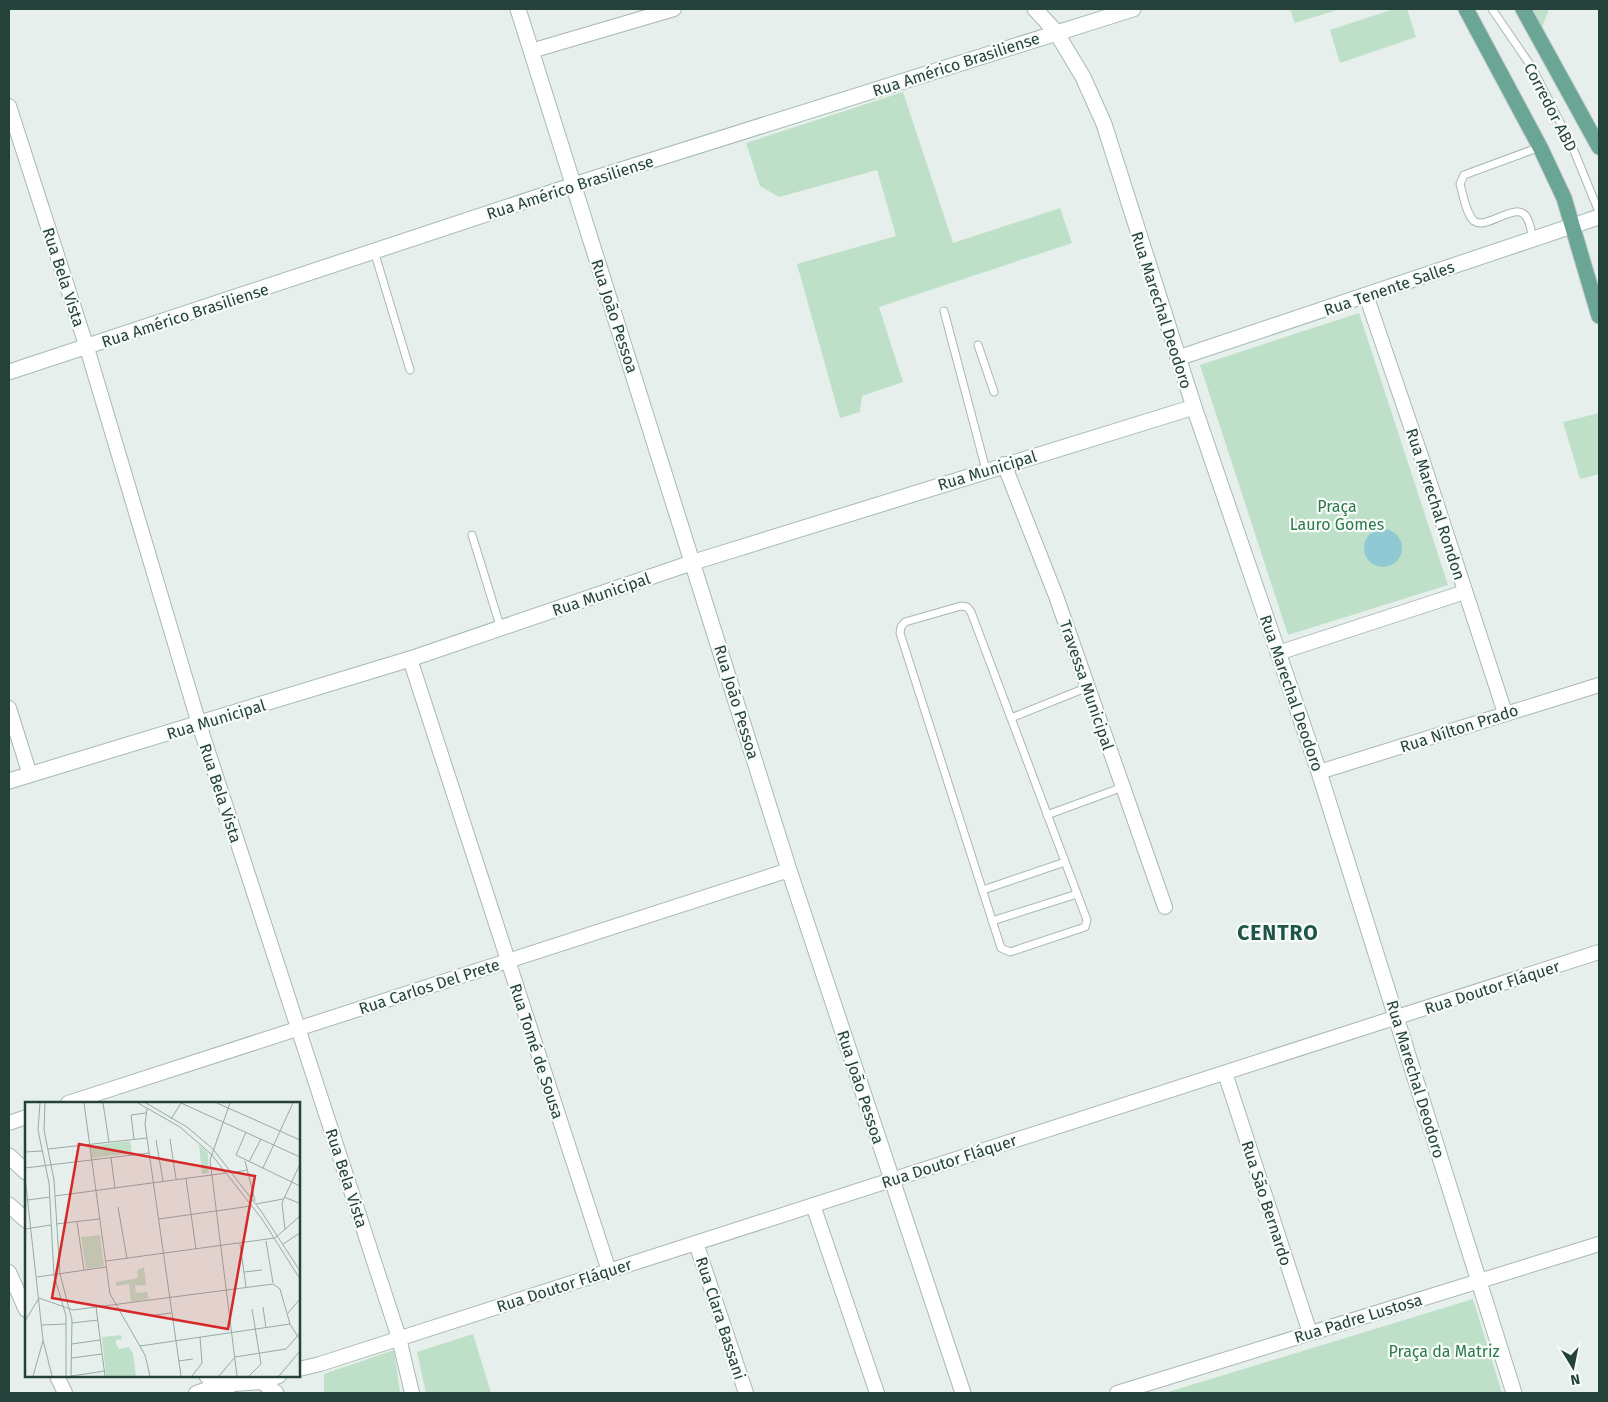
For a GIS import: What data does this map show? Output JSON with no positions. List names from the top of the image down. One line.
{"streets":{"street":["Rua Américo Brasiliense","Rua Bela Vista","Rua Tenente Salles","Rua Marechal Deodoro","Rua João Pessoa","Rua Municipal","Rua Marechal Rondon","Travessa Municipal","Rua Nílton Prado","Rua Carlos Del Prete","Rua Doutor Fláquer","Rua Tomé de Sousa","Rua São Bernardo","Rua Clara Bassani","Rua Padre Lustosa"],"lane":["Corredor ABD"]},"crossings":[["Rua Américo Brasiliense","Rua Bela Vista"],["Rua Américo Brasiliense","Rua Marechal Deodoro"],["Rua Américo Brasiliense","Rua João Pessoa"],["Rua Bela Vista","Rua Municipal"],["Rua Bela Vista","Rua Carlos Del Prete"],["Rua Bela Vista","Rua Doutor Fláquer"],["Rua Tenente Salles","Rua Marechal Deodoro"],["Rua Tenente Salles","Rua Marechal Rondon"],["Rua Marechal Deodoro","Rua Municipal"],["Rua Marechal Deodoro","Rua Nílton Prado"],["Rua Marechal Deodoro","Rua Doutor Fláquer"],["Rua Marechal Deodoro","Rua Padre Lustosa"],["Rua João Pessoa","Rua Municipal"],["Rua João Pessoa","Rua Carlos Del Prete"],["Rua João Pessoa","Rua Doutor Fláquer"],["Rua Municipal","Travessa Municipal"],["Rua Municipal","Rua Tomé de Sousa"],["Rua Marechal Rondon","Rua Nílton Prado"],["Rua Carlos Del Prete","Rua Tomé de Sousa"],["Rua Doutor Fláquer","Rua Tomé de Sousa"],["Rua Doutor Fláquer","Rua São Bernardo"],["Rua Doutor Fláquer","Rua Clara Bassani"],["Rua São Bernardo","Rua Padre Lustosa"]],"districts":["CENTRO"],"parks":["Praça Lauro Gomes","Praça da Matriz"],"north":"bottom"}
